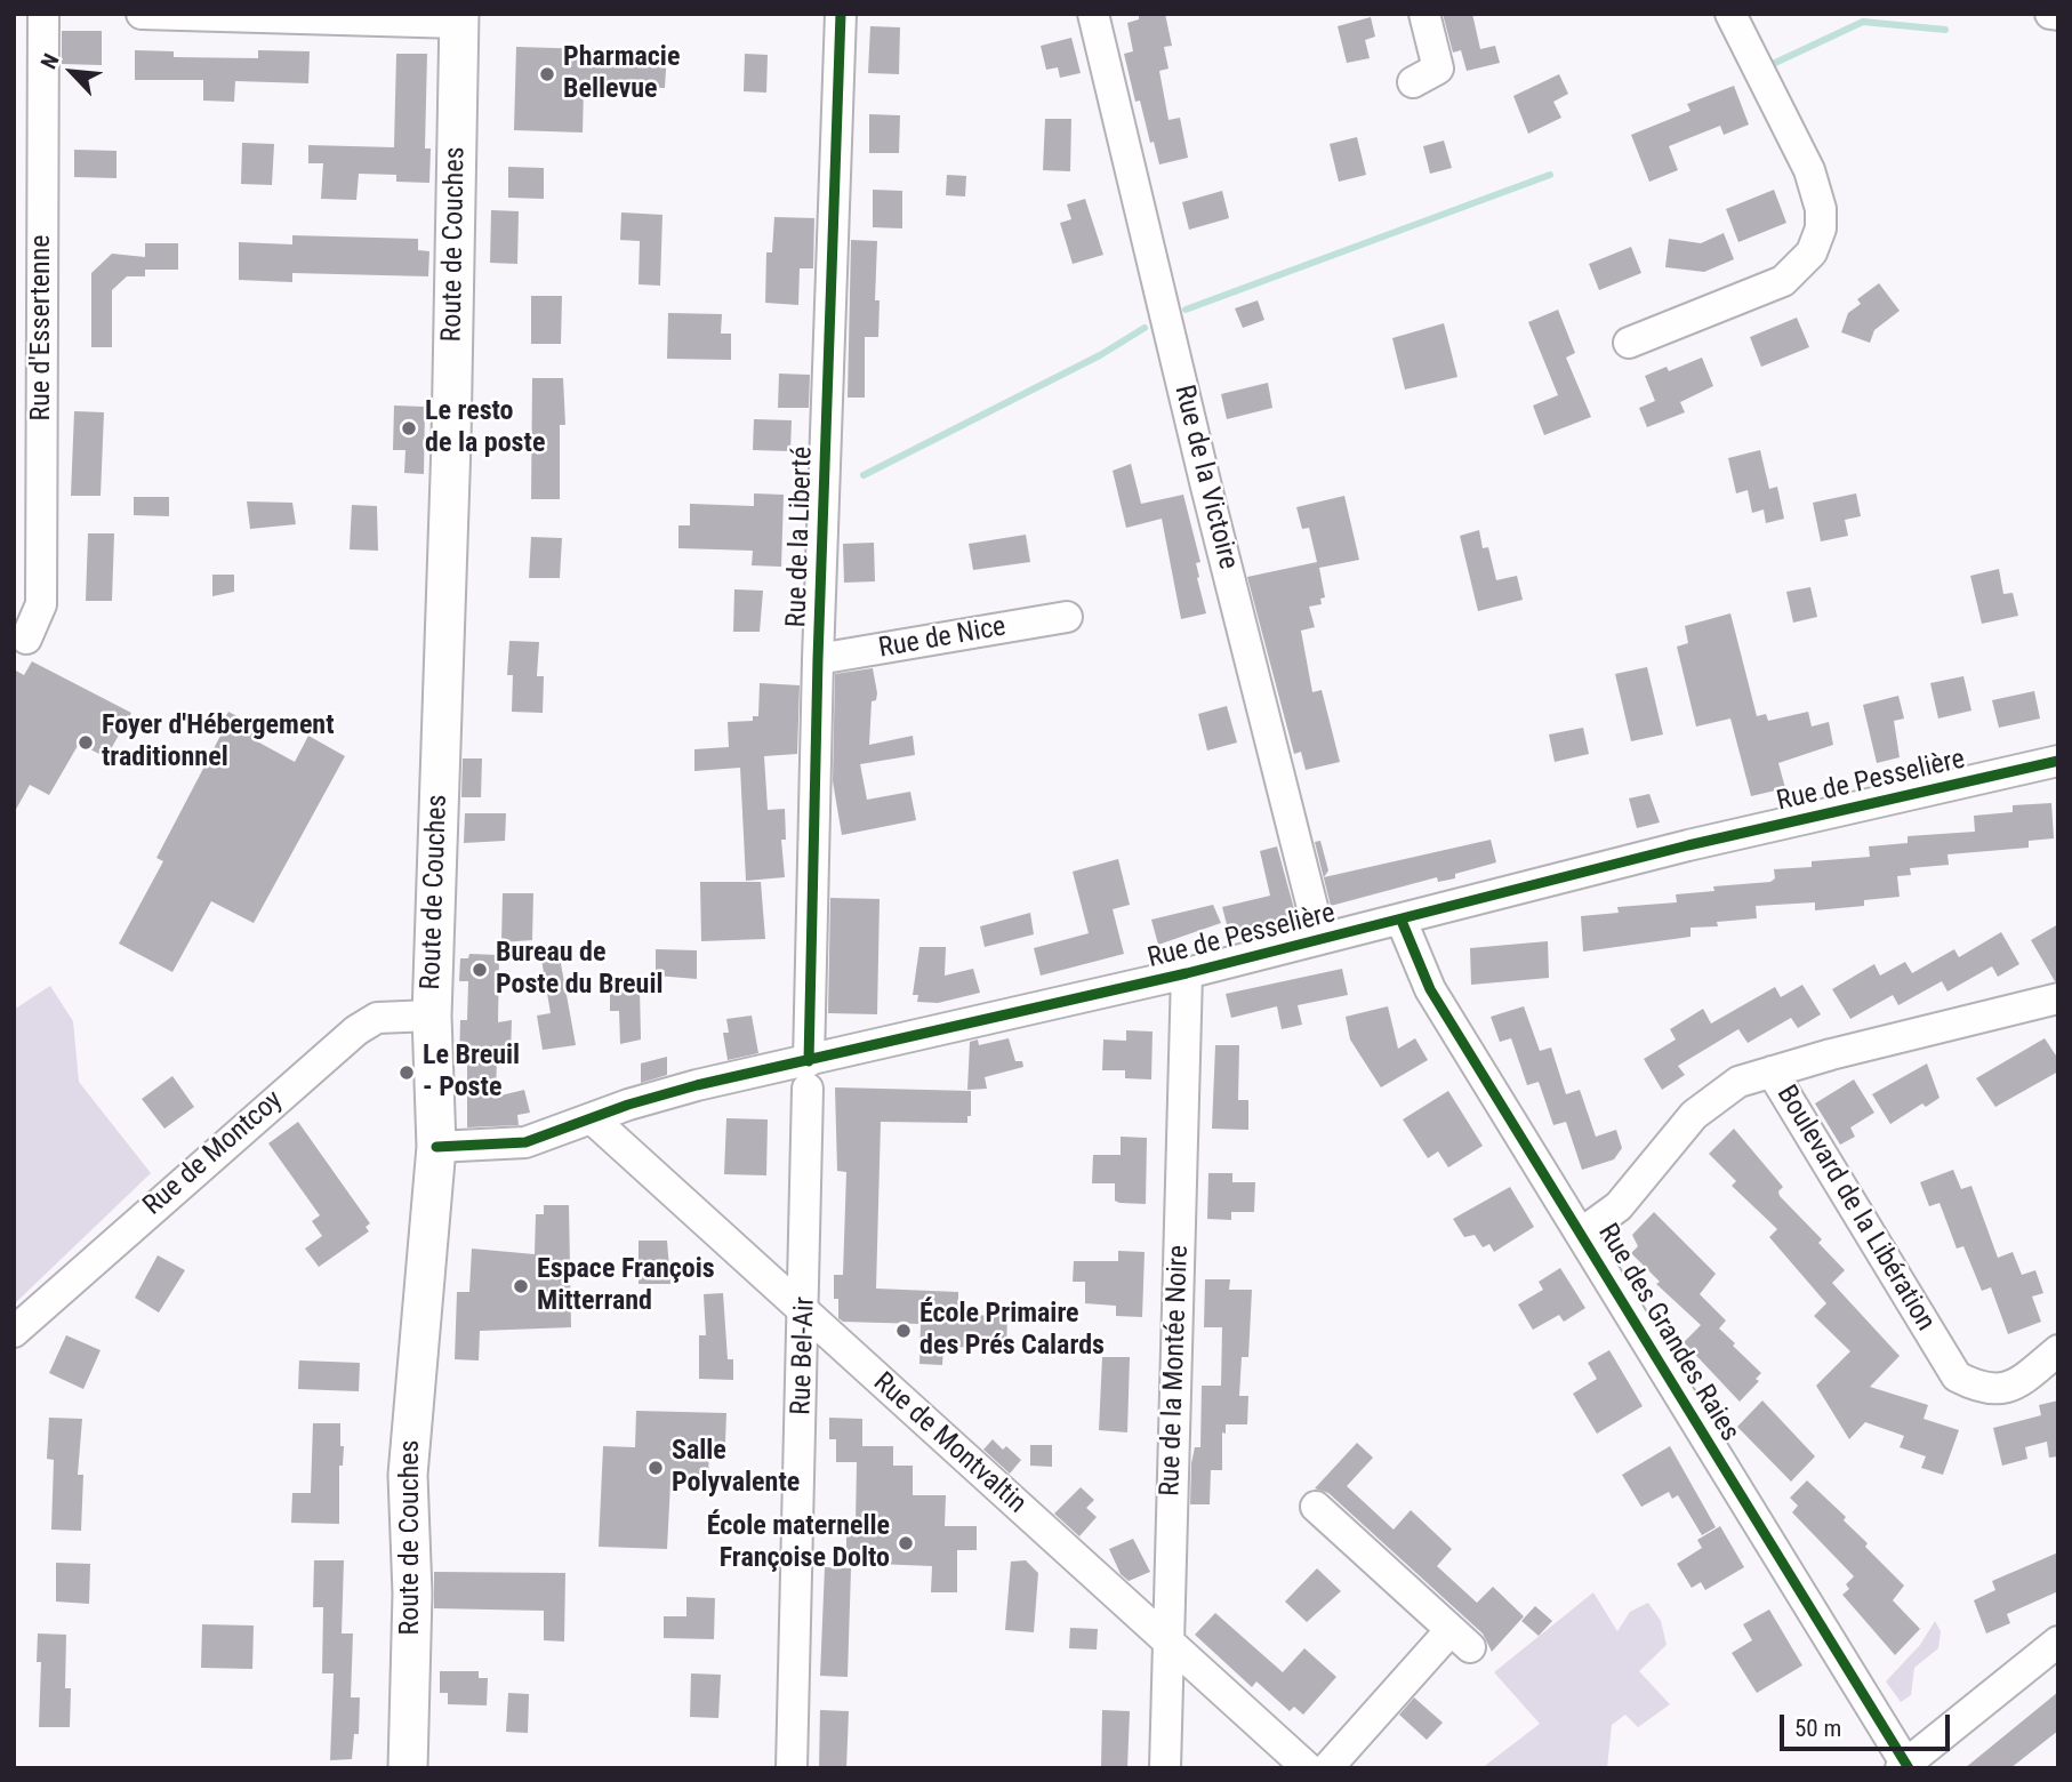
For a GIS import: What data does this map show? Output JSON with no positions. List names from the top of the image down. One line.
{"streets":{"main road":["Route de Couches"],"street":["Rue d'Essertenne","Rue de la Victoire","Rue de la Liberté","Rue de Nice","Rue de Pesselière","Rue de Montcoy","Boulevard de la Libération","Rue des Grandes Raies","Rue Bel-Air","Rue de la Montée Noire","Rue de Montvaltin"]},"crossings":[["Route de Couches","Rue de Pesselière"],["Route de Couches","Rue de Montcoy"],["Rue de la Victoire","Rue de Pesselière"],["Rue de la Liberté","Rue de Nice"],["Rue de la Liberté","Rue de Pesselière"],["Rue de la Liberté","Rue Bel-Air"],["Rue de Pesselière","Rue des Grandes Raies"],["Rue de Pesselière","Rue Bel-Air"],["Rue de Pesselière","Rue de la Montée Noire"],["Rue de Pesselière","Rue de Montvaltin"],["Rue Bel-Air","Rue de Montvaltin"],["Rue de la Montée Noire","Rue de Montvaltin"]],"places":["Pharmacie Bellevue","Le resto de la poste","Foyer d'Hébergement traditionnel","Bureau de Poste du Breuil","Le Breuil - Poste","Espace François Mitterrand","École Primaire des Prés Calards","Salle Polyvalente","École maternelle Françoise Dolto"],"scale_bar":"50 m","north":"top left"}
